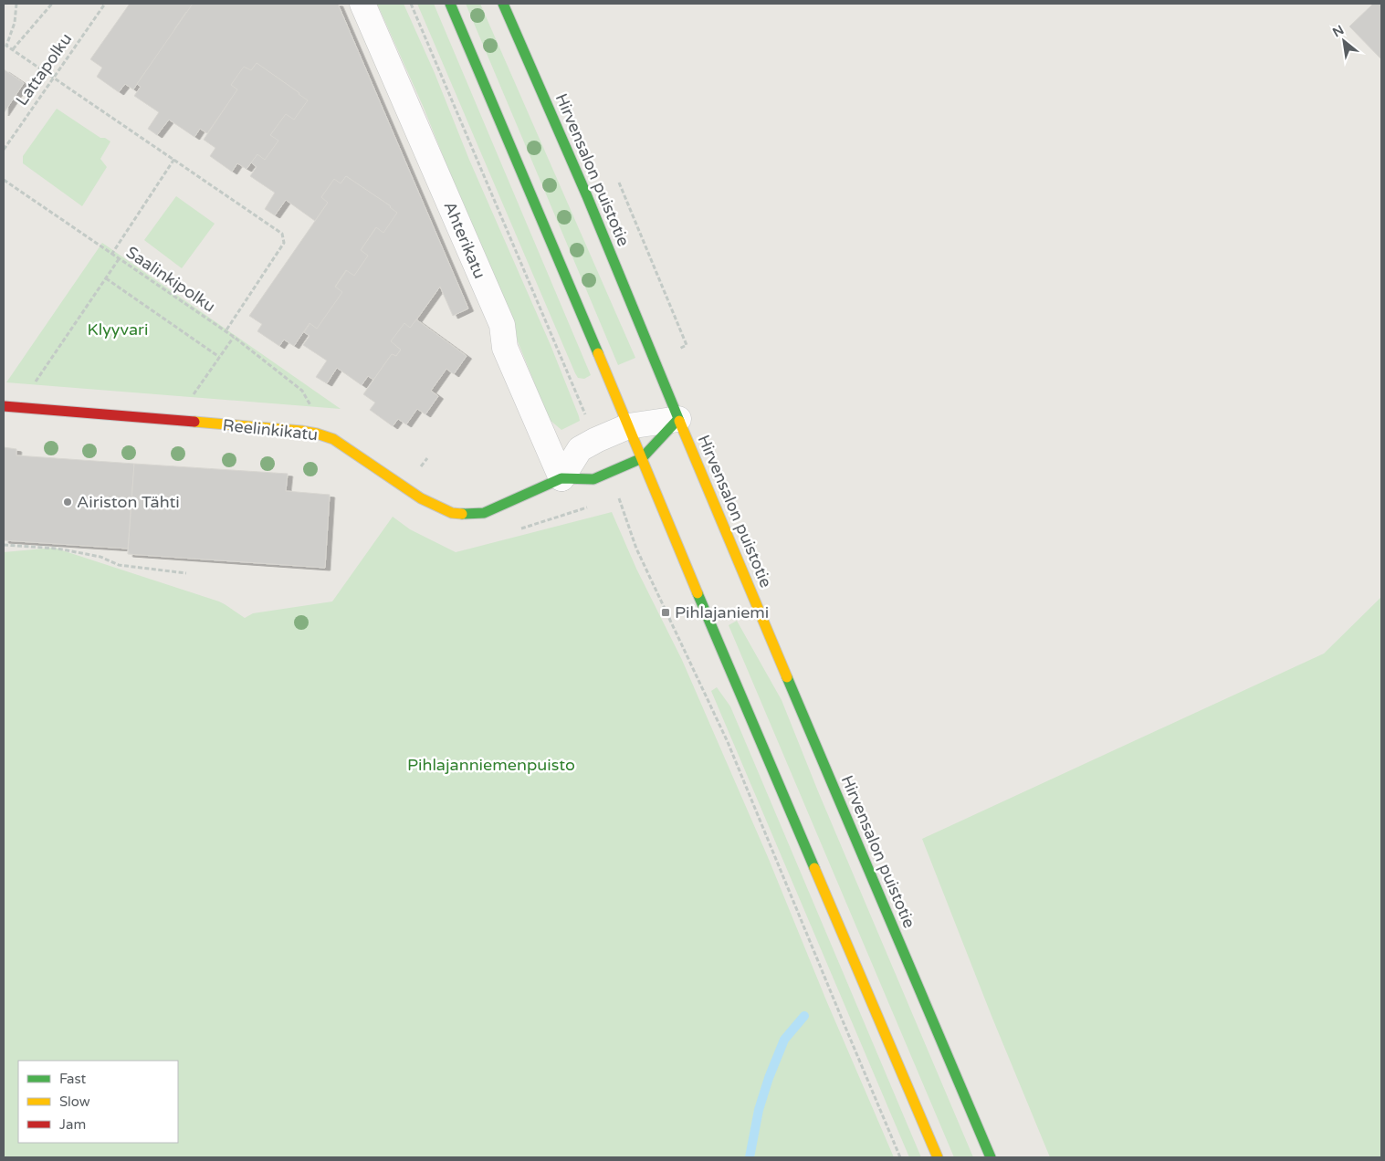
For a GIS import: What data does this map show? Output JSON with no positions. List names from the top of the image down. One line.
{"streets":{"main road":["Hirvensalon puistotie","Reelinkikatu"],"street":["Ahterikatu"],"path":["Lattapolku","Saalinkipolku"]},"crossings":[["Hirvensalon puistotie","Reelinkikatu"],["Ahterikatu","Reelinkikatu"]],"parks":["Klyyvari","Pihlajanniemenpuisto"],"places":{"other":["Airiston Tähti"],"transit":["Pihlajaniemi"]},"legend":["Fast","Slow","Jam"],"north":"top left"}
